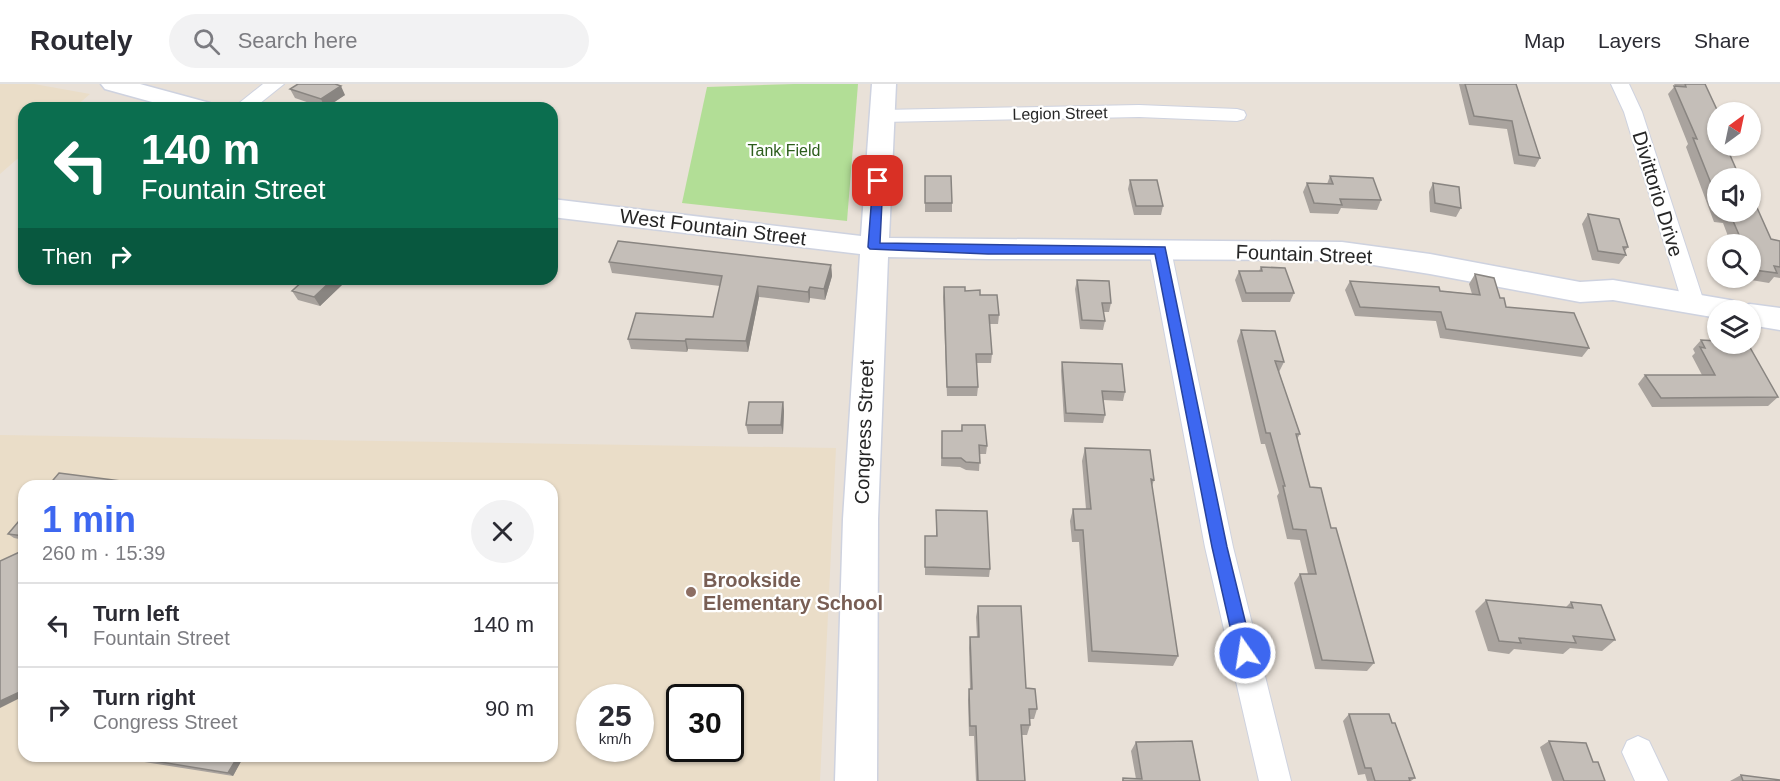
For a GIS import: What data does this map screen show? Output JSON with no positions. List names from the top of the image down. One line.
{"streets":{"street":["Legion Street","Divittorio Drive","West Fountain Street","Fountain Street","Congress Street"]},"crossings":[["Legion Street","Congress Street"],["Divittorio Drive","Fountain Street"],["West Fountain Street","Fountain Street"],["West Fountain Street","Congress Street"],["Fountain Street","Congress Street"]],"parks":["Tank Field"],"places":["Brookside Elementary School"],"north":"top right","page":{"header":"Routely","search":"Search here","nav":["Map","Layers","Share"],"turn":["140 m","Fountain Street"],"then":"Then","heading":["1 min","260 m · 15:39"],"list":[{"name":"Turn left","note":"Fountain Street","value":"140 m"},{"name":"Turn right","note":"Congress Street","value":"90 m"}],"speed":"25 km/h","limit":"30"}}
